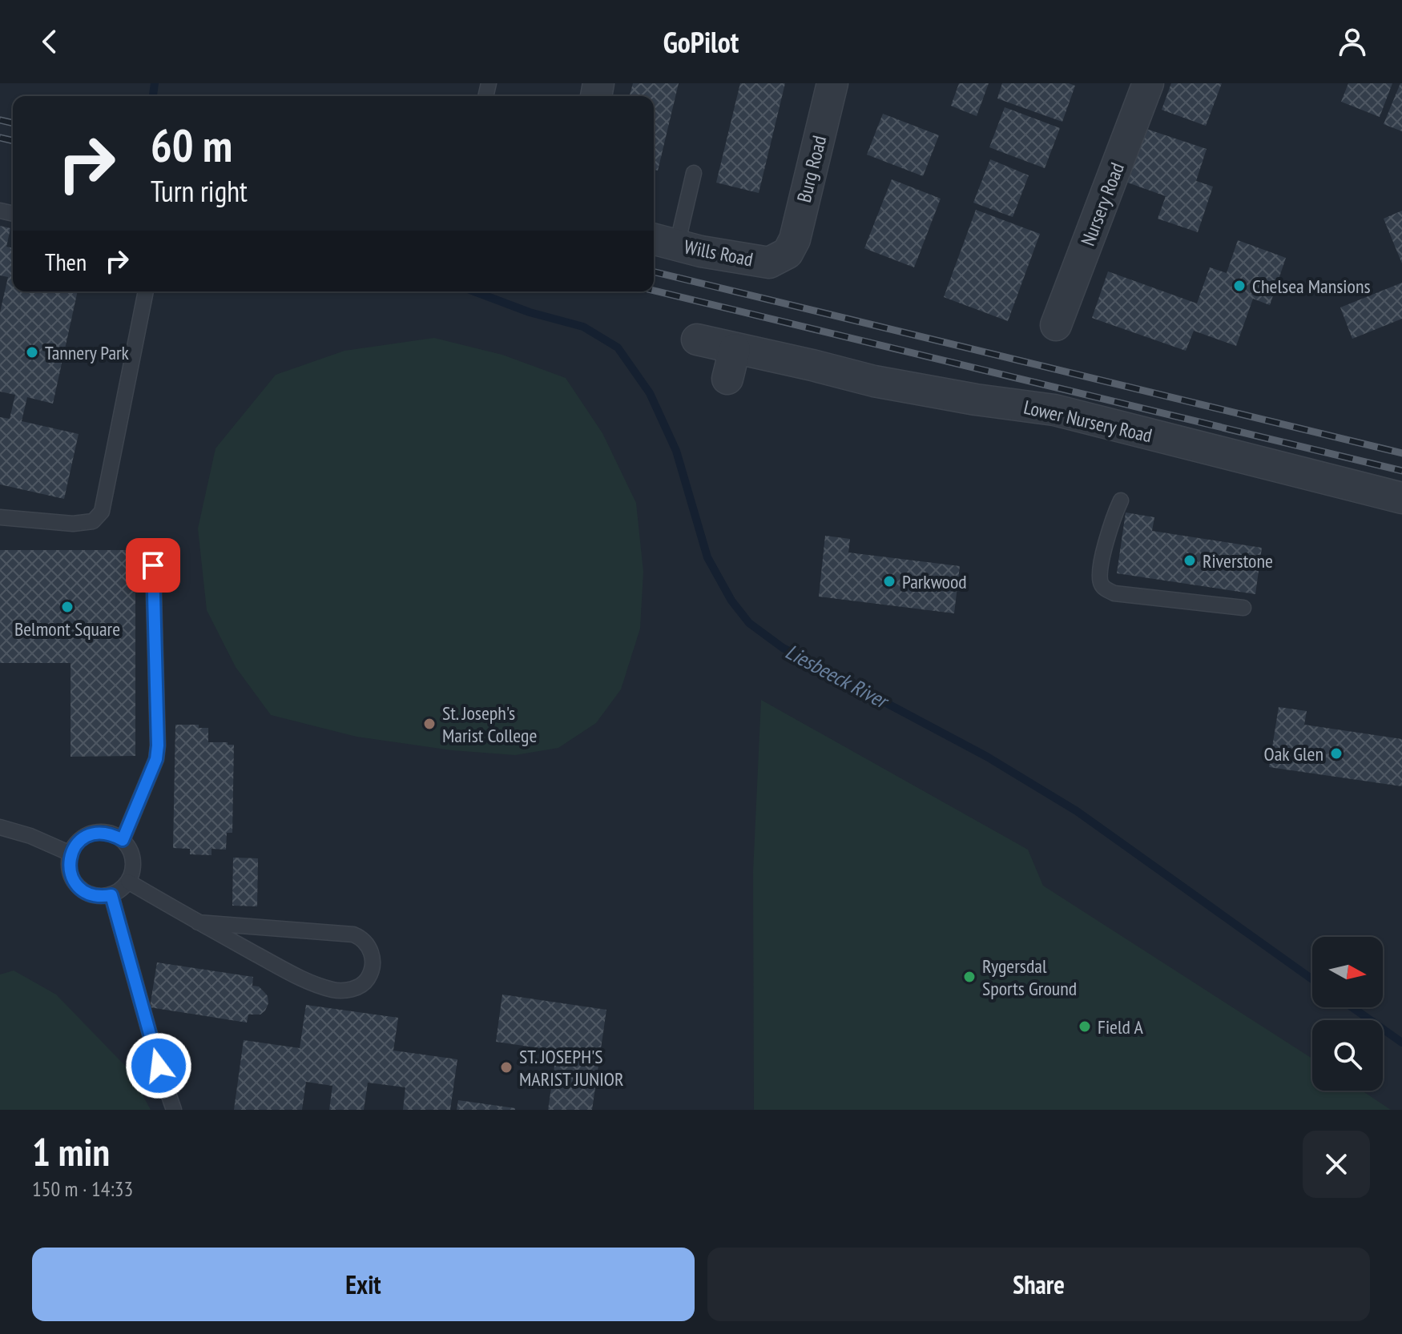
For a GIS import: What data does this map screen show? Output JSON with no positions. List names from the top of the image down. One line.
{"streets":{"street":["Burg Road","Nursery Road","Wills Road","Lower Nursery Road"]},"crossings":[["Burg Road","Wills Road"]],"water":["Liesbeeck River"],"places":["Chelsea Mansions","Tannery Park","Riverstone","Parkwood","Belmont Square","St. Joseph's Marist College","Oak Glen","Rygersdal Sports Ground","Field A","ST. JOSEPH'S MARIST JUNIOR"],"north":"right","page":{"header":"GoPilot","turn":["60 m","Turn right"],"then":"Then","heading":["1 min","150 m · 14:33"],"buttons":["Exit","Share"]}}
